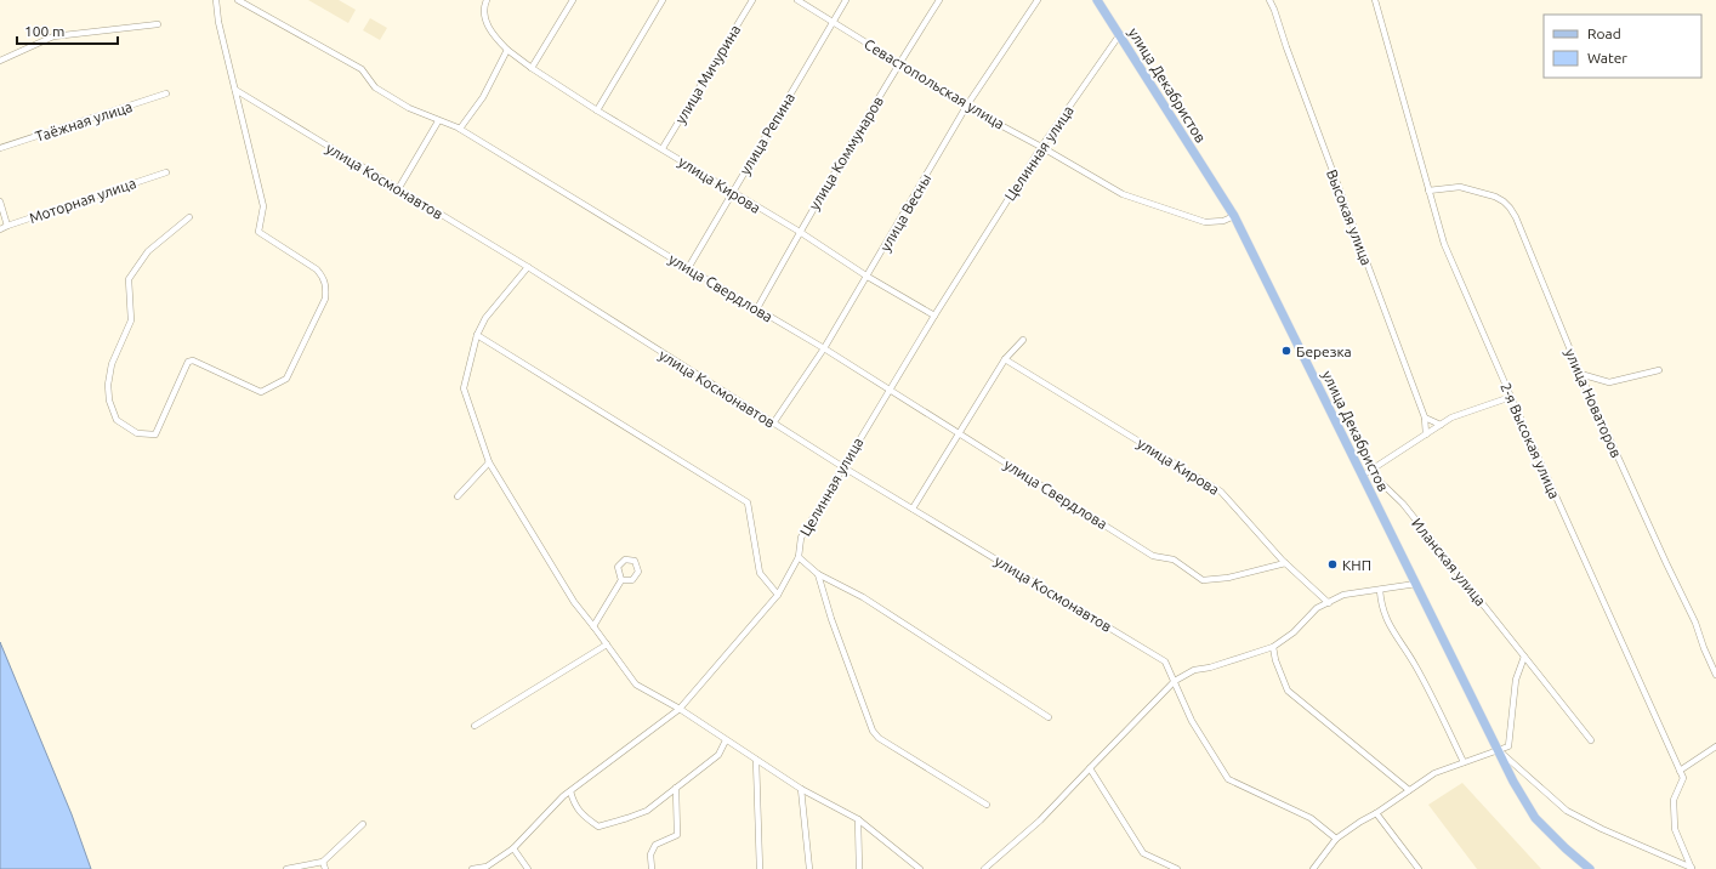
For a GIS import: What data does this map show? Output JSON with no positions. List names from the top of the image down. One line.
{"streets":{"main road":["улица Декабристов"],"street":["улица Мичурина","Севастопольская улица","Таёжная улица","улица Репина","улица Коммунаров","Целинная улица","улица Космонавтов","улица Кирова","Моторная улица","улица Весны","Высокая улица","улица Свердлова","улица Новаторов","2-я Высокая улица","Иланская улица"]},"crossings":[["улица Мичурина","улица Кирова"],["Севастопольская улица","улица Декабристов"],["Севастопольская улица","улица Репина"],["Севастопольская улица","улица Коммунаров"],["Севастопольская улица","Целинная улица"],["Севастопольская улица","улица Весны"],["улица Декабристов","Целинная улица"],["улица Декабристов","Иланская улица"],["улица Репина","улица Кирова"],["улица Репина","улица Свердлова"],["улица Коммунаров","улица Кирова"],["улица Коммунаров","улица Свердлова"],["Целинная улица","улица Космонавтов"],["Целинная улица","улица Кирова"],["Целинная улица","улица Свердлова"],["улица Космонавтов","улица Весны"],["улица Кирова","улица Весны"],["улица Кирова","улица Свердлова"],["улица Весны","улица Свердлова"],["улица Новаторов","2-я Высокая улица"]],"places":["Березка","КНП"],"legend":["Road","Water"],"scale_bar":"100 m"}
